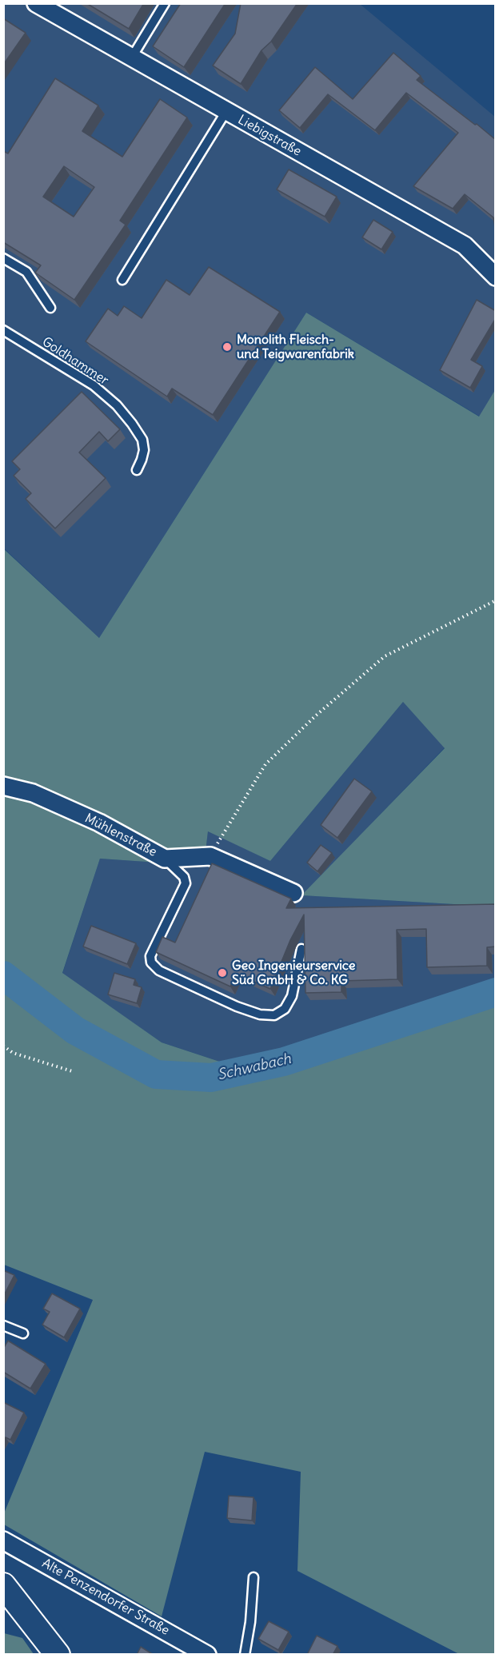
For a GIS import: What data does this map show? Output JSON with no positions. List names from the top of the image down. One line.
{"streets":{"street":["Liebigstraße","Mühlenstraße","Alte Penzendorfer Straße"],"lane":["Goldhammer"]},"water":["Schwabach"],"places":["Monolith Fleisch- und Teigwarenfabrik","Geo Ingenieurservice Süd GmbH & Co. KG"]}
